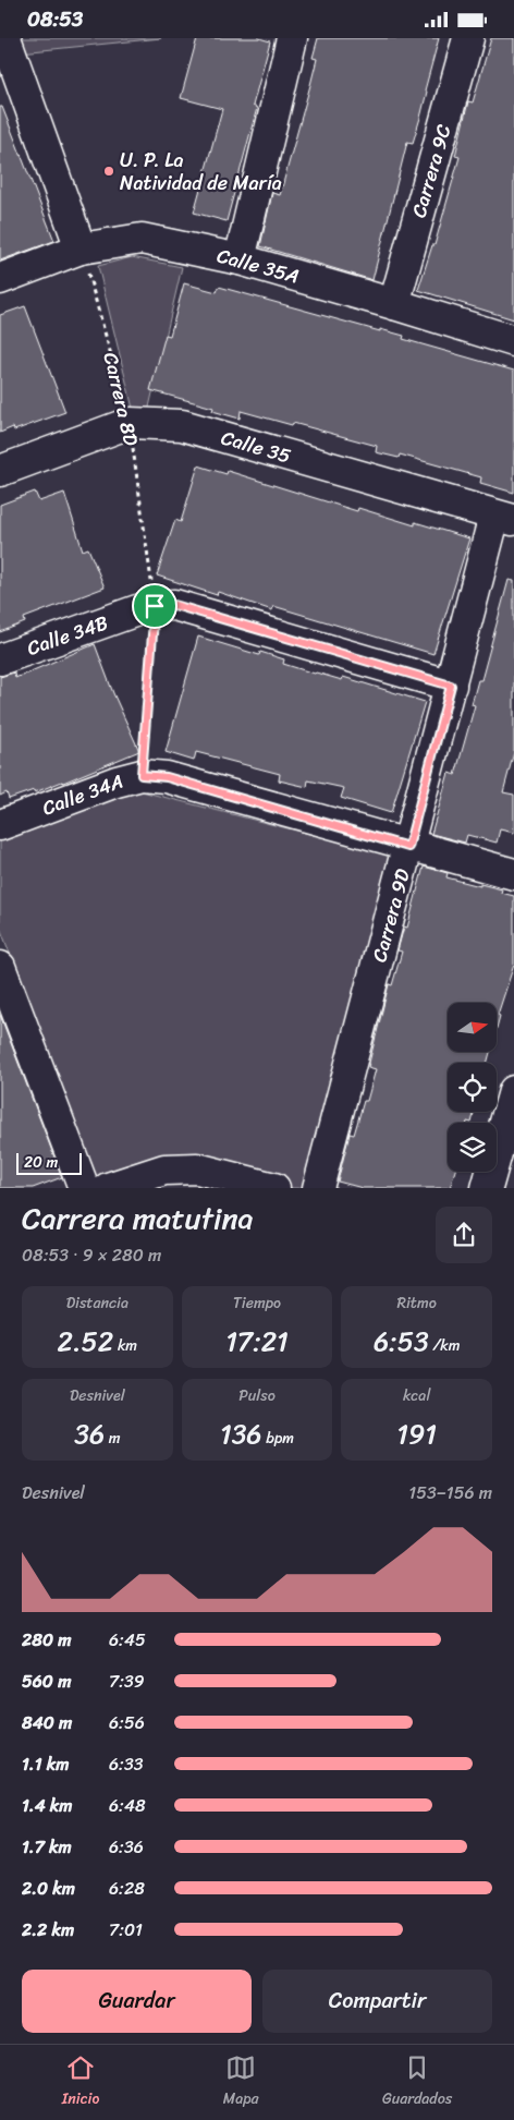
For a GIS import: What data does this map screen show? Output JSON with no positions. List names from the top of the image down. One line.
{"streets":{"street":["Carrera 9C","Calle 35A","Calle 35","Calle 34B","Calle 34A","Carrera 9D"],"path":["Carrera 8D"]},"crossings":[["Carrera 9C","Calle 35A"],["Calle 35A","Carrera 8D"],["Carrera 8D","Calle 35"],["Carrera 8D","Calle 34B"],["Carrera 8D","Calle 34A"],["Calle 35","Carrera 9D"],["Calle 34B","Carrera 9D"],["Calle 34A","Carrera 9D"]],"places":["U. P. La Natividad de María"],"scale_bar":"20 m","north":"right","page":{"status":"08:53","scale":"20 m","heading":["Carrera matutina","08:53 · 9 × 280 m"],"stats":[["Distancia","2.52 km"],["Tiempo","17:21"],["Ritmo","6:53 /km"],["Desnivel","36 m"],["Pulso","136 bpm"],["kcal","191"]],"chart":["Desnivel","153–156 m"],"list":[{"name":"280 m","note":"6:45"},{"name":"560 m","note":"7:39"},{"name":"840 m","note":"6:56"},{"name":"1.1 km","note":"6:33"},{"name":"1.4 km","note":"6:48"},{"name":"1.7 km","note":"6:36"},{"name":"2.0 km","note":"6:28"},{"name":"2.2 km","note":"7:01"}],"buttons":["Guardar","Compartir"],"tabs":["Inicio","Mapa","Guardados"]}}
